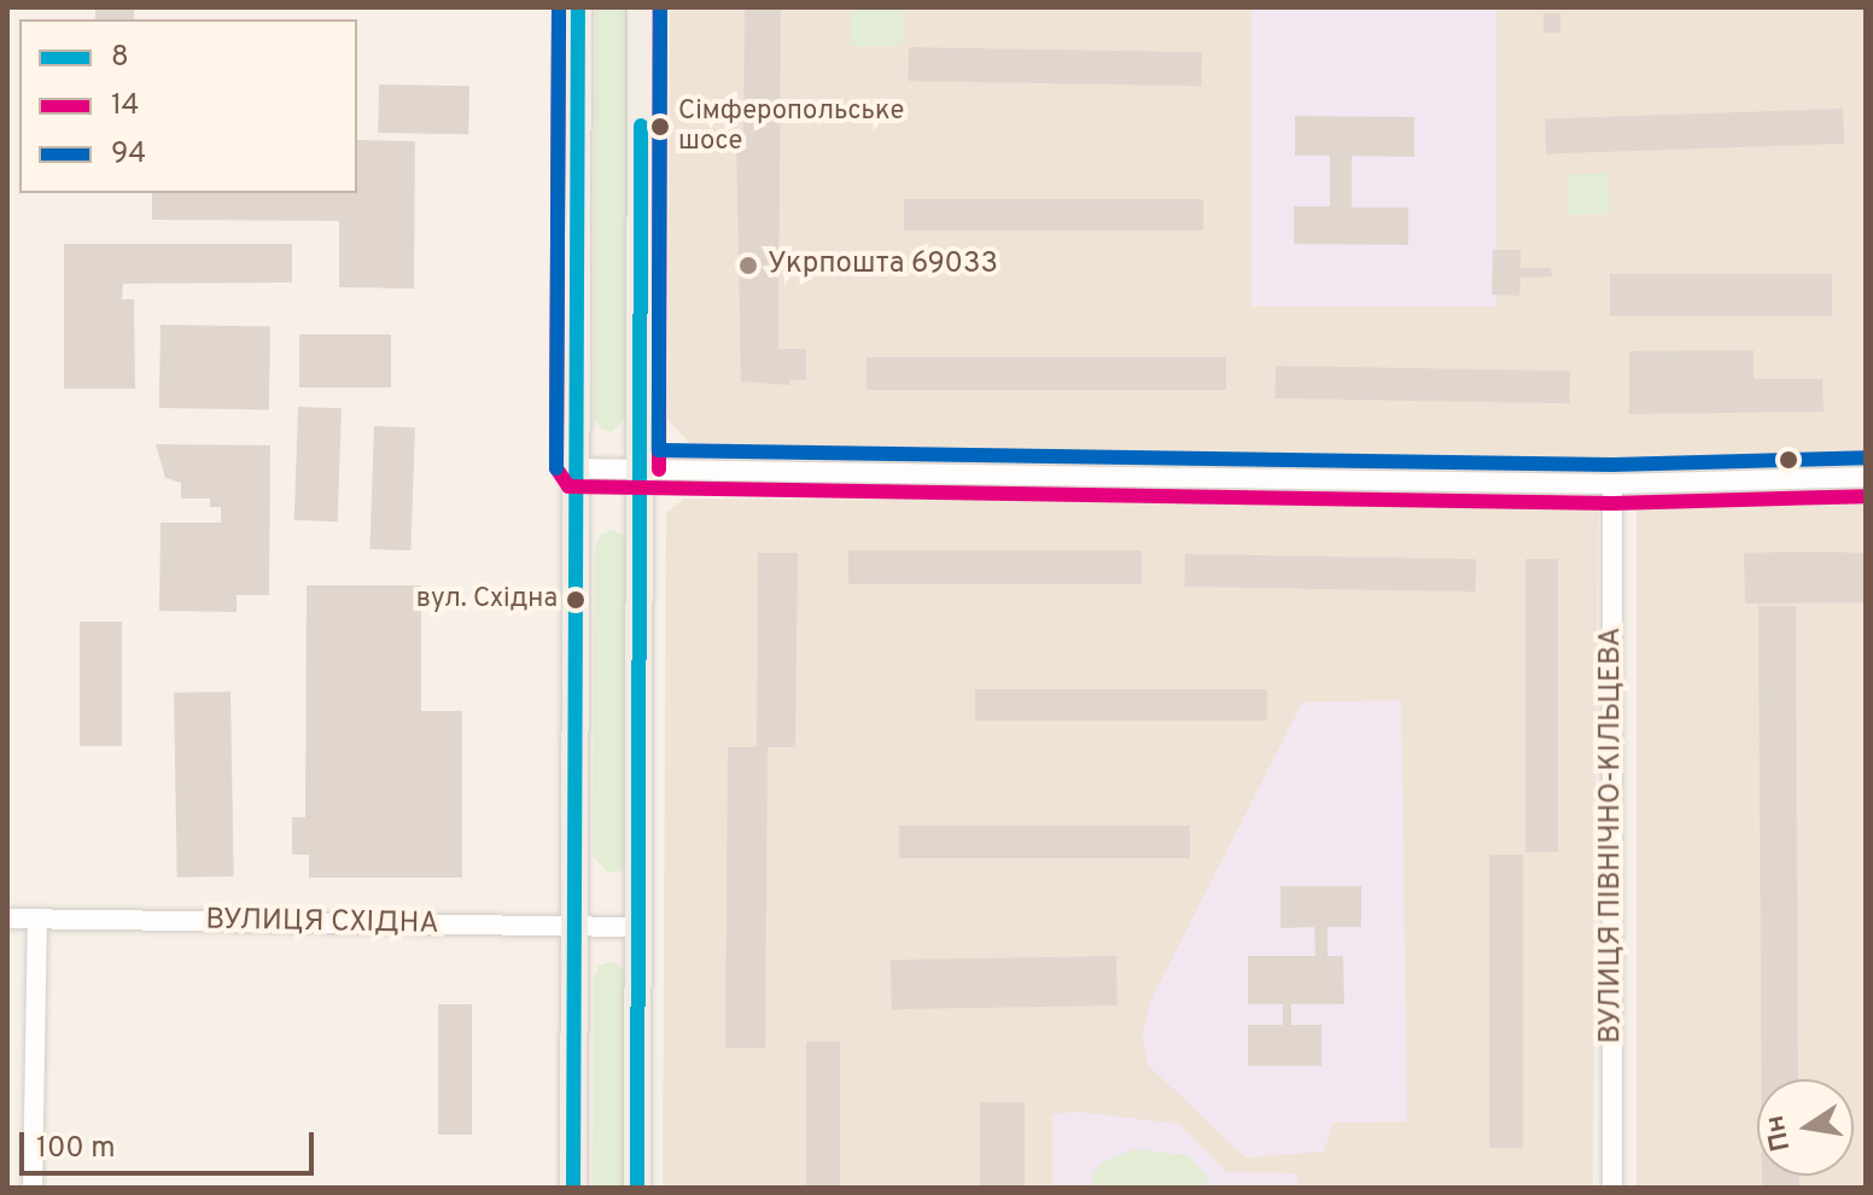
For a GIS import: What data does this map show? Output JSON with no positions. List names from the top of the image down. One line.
{"streets":{"street":["ВУЛИЦЯ ПІВНІЧНО-КІЛЬЦЕВА","ВУЛИЦЯ СХІДНА"]},"places":["Сімферопольське шосе","Укрпошта 69033","вул. Східна"],"lines":["transit line 8","transit line 14","transit line 94"],"legend":["8","14","94"],"scale_bar":"100 m","north":"left"}
